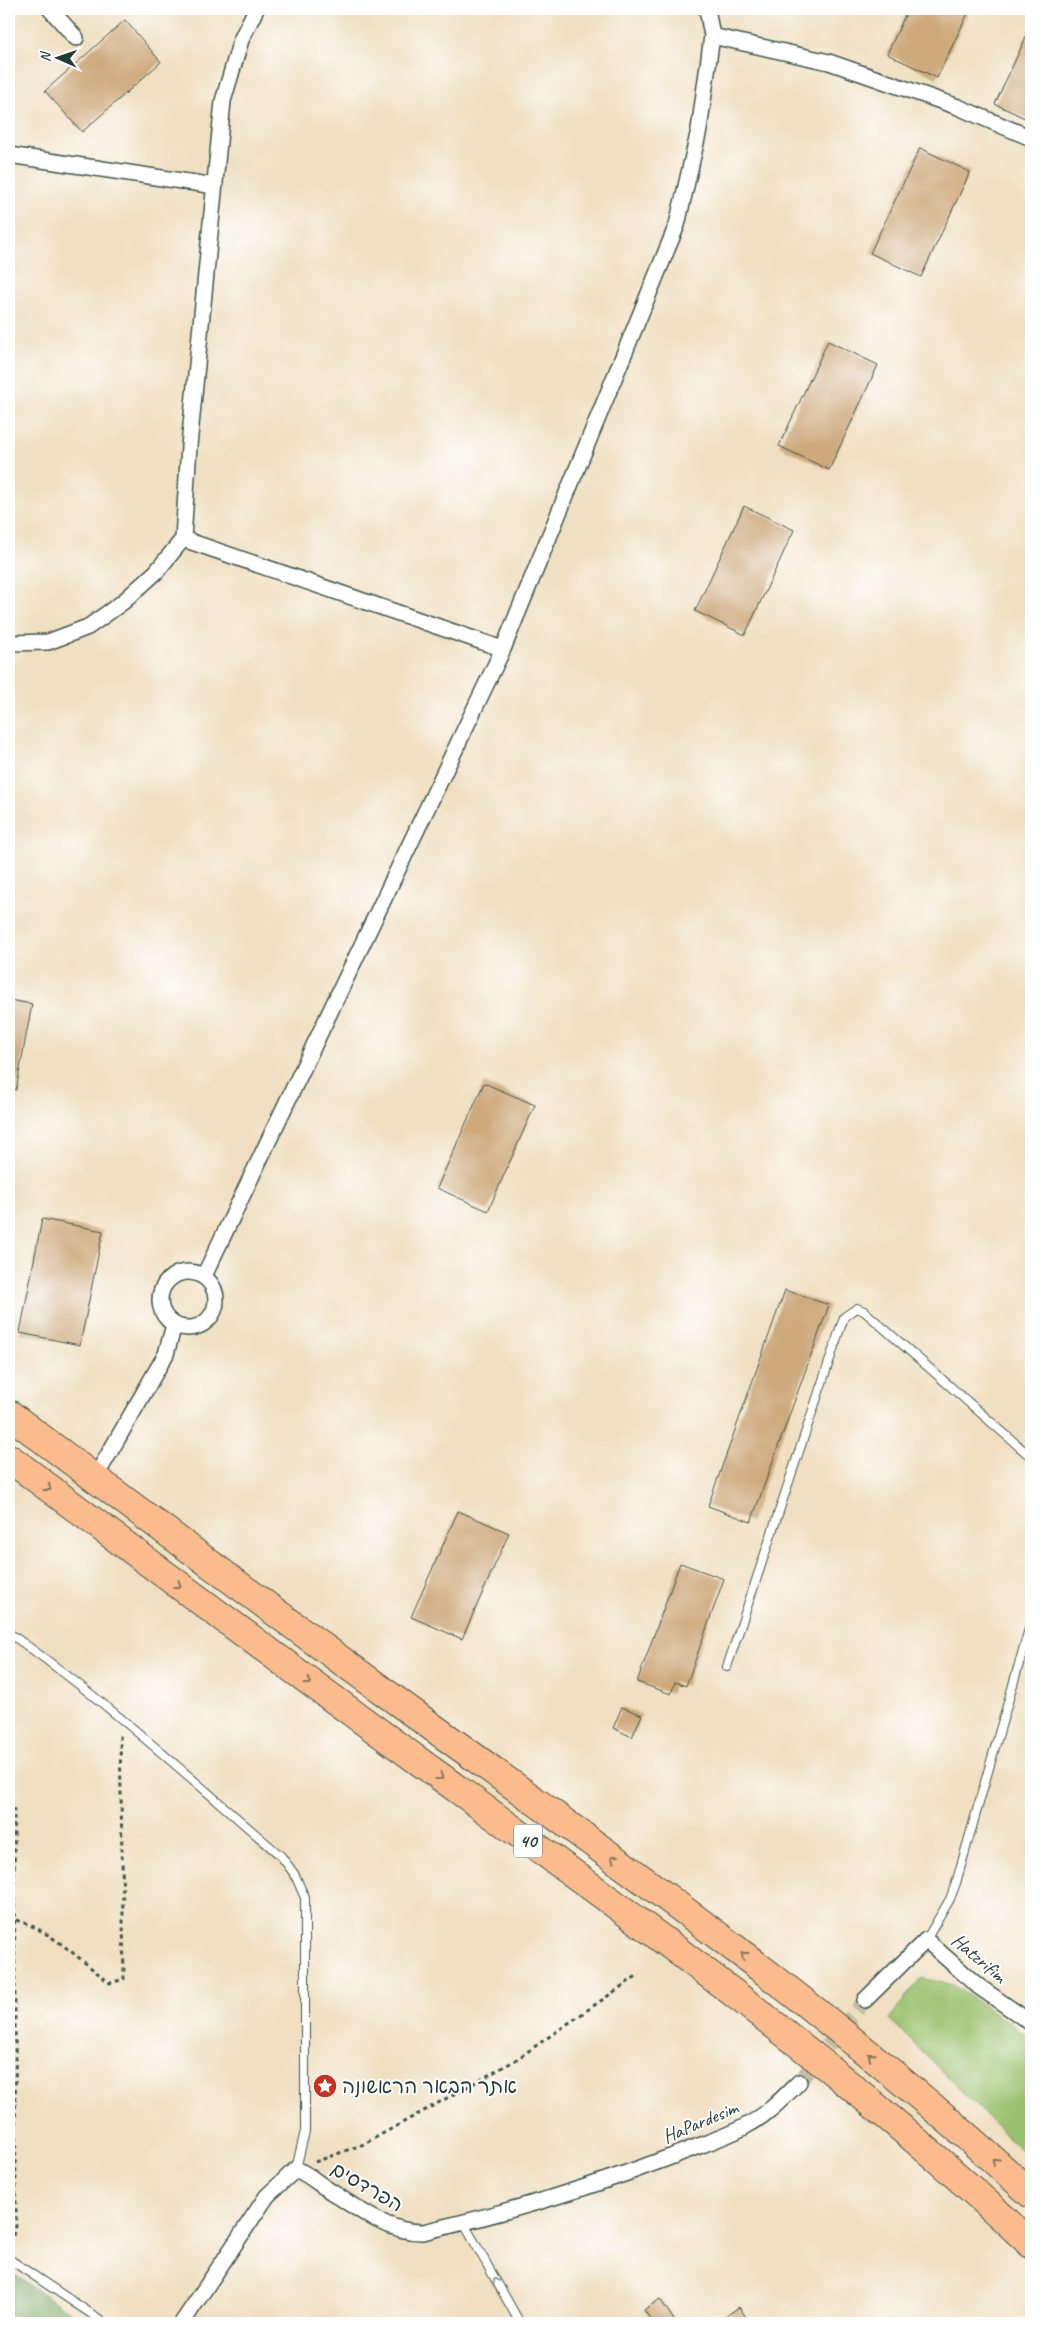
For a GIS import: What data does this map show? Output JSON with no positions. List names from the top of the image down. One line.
{"streets":{"highway":["40"],"street":["Hatzrifim","HaPardesim","הפרדסים"]},"crossings":[["HaPardesim","הפרדסים"]],"places":{"place":["אתר הבאר הראשונה"]},"north":"left"}
